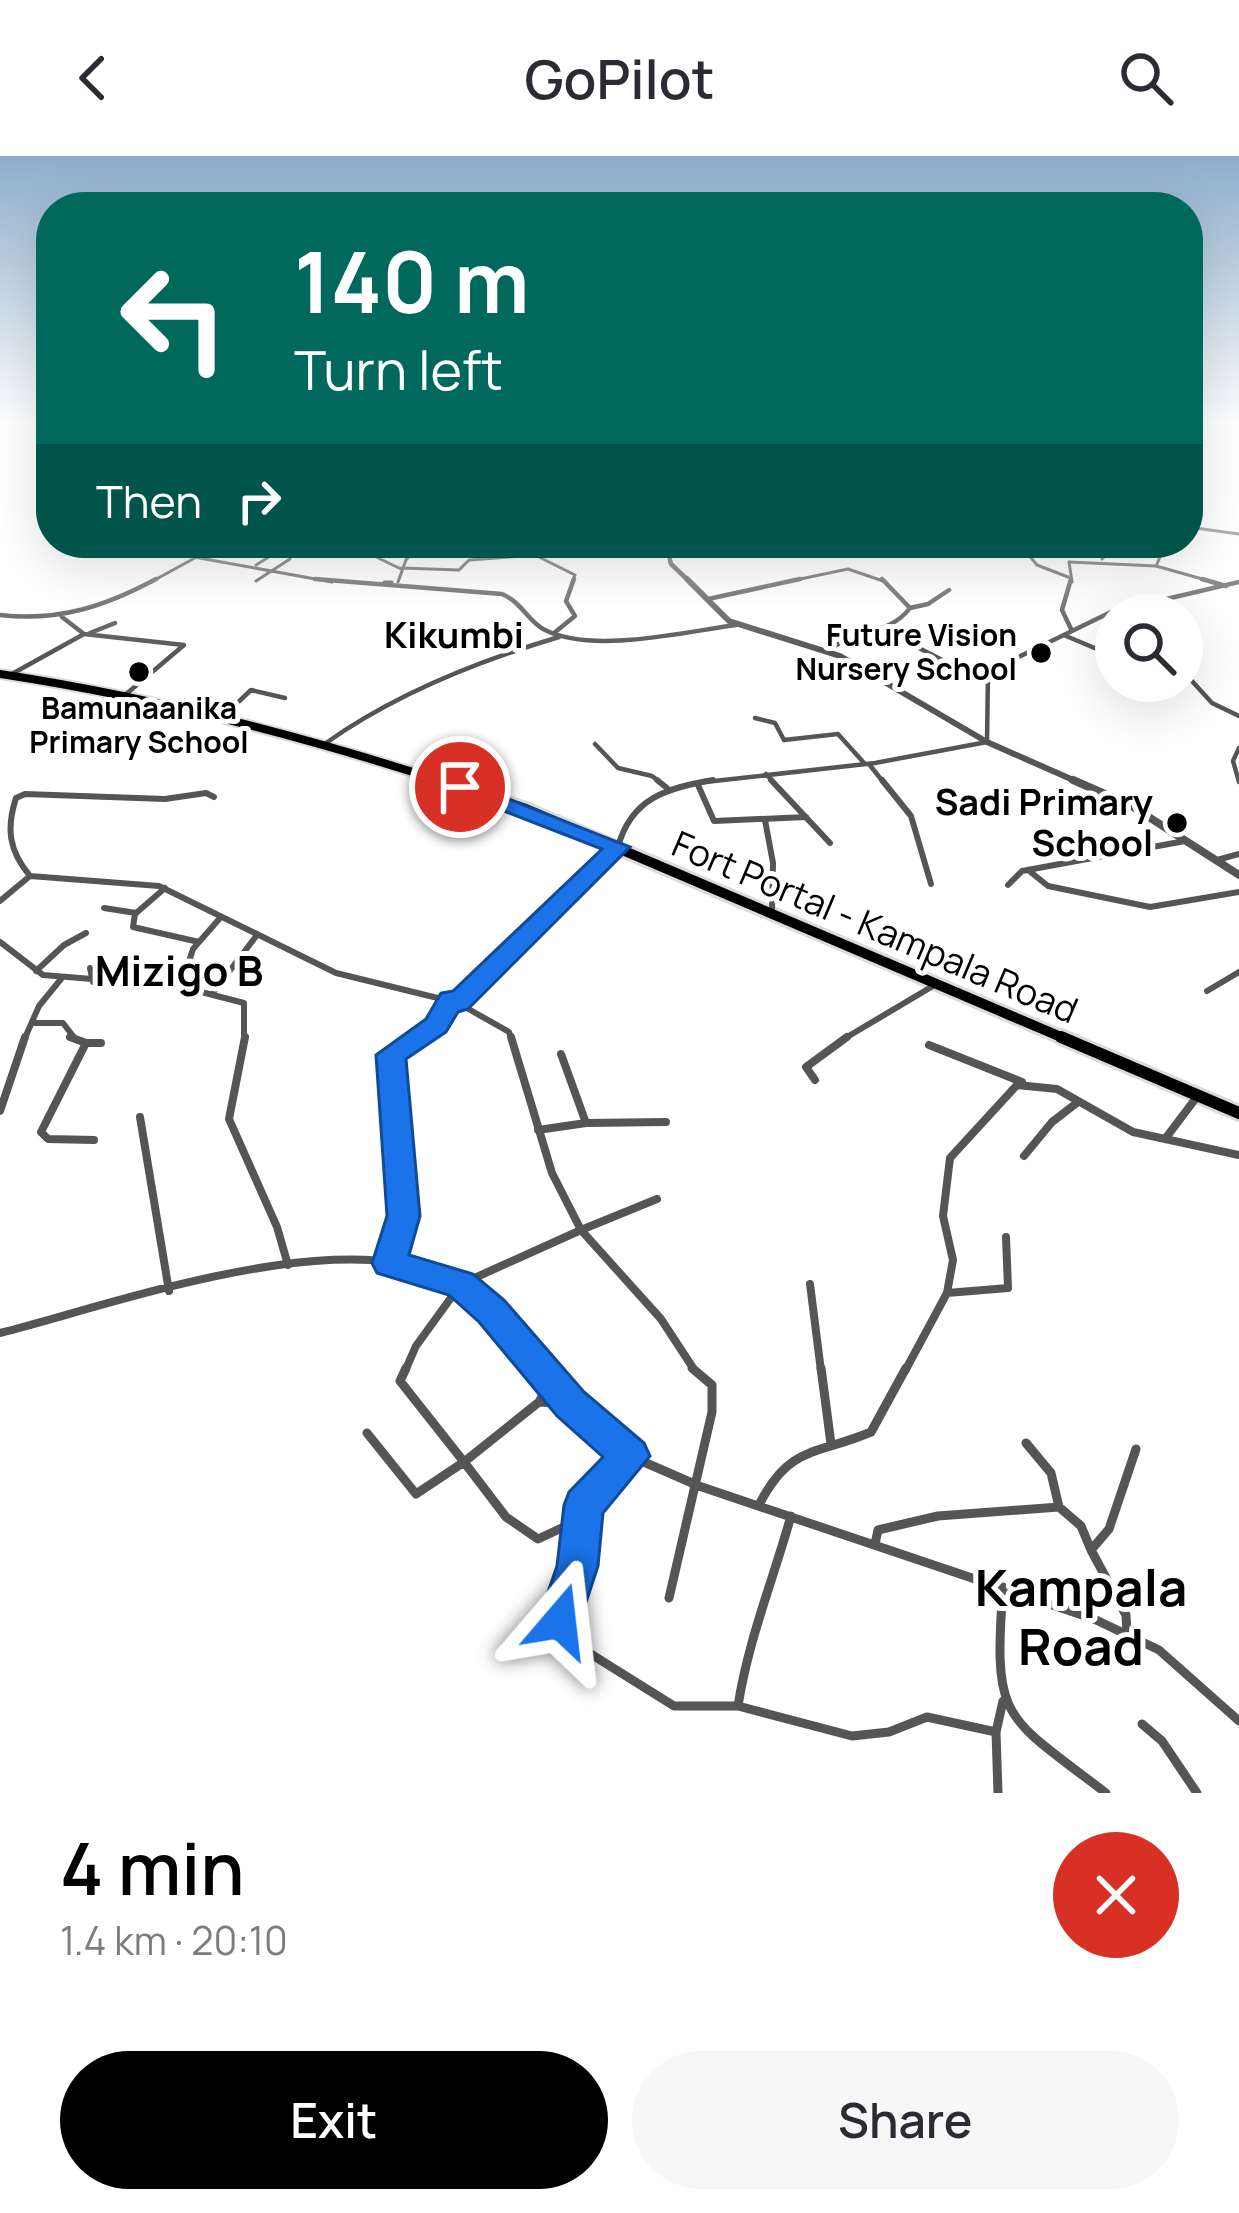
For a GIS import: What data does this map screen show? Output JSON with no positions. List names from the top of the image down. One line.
{"streets":{"main road":["Fort Portal - Kampala Road"]},"districts":["Kikumbi","Mizigo B","Kampala Road"],"places":["Future Vision Nursery School","Bamunaanika Primary School","Sadi Primary School"],"page":{"header":"GoPilot","turn":["140 m","Turn left"],"then":"Then","heading":["4 min","1.4 km · 20:10"],"buttons":["Exit","Share"]}}
